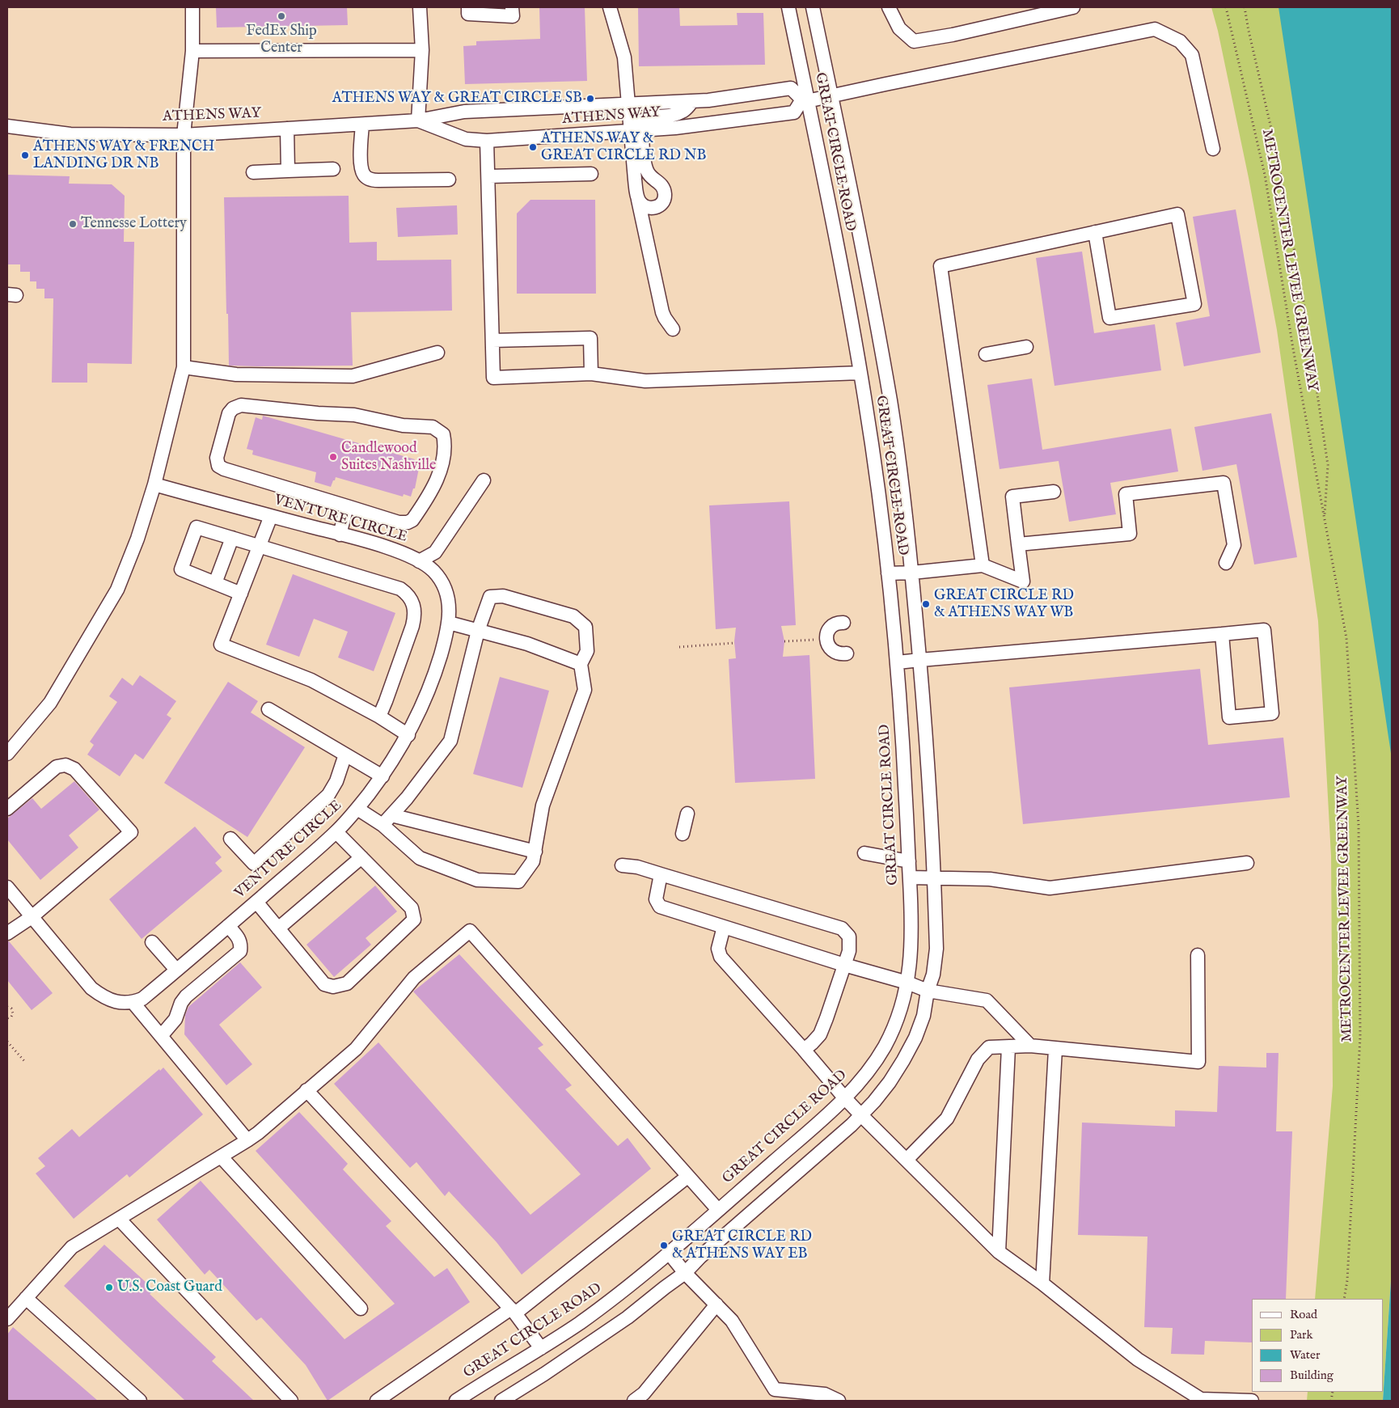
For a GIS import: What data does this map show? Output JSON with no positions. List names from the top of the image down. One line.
{"streets":{"street":["ATHENS WAY","GREAT CIRCLE ROAD","VENTURE CIRCLE"],"path":["METROCENTER LEVEE GREENWAY"]},"crossings":[["ATHENS WAY","GREAT CIRCLE ROAD"]],"places":["FedEx Ship Center","ATHENS WAY & GREAT CIRCLE SB","ATHENS WAY & GREAT CIRCLE RD NB","ATHENS WAY & FRENCH LANDING DR NB","Tennesse Lottery","Candlewood Suites Nashville","GREAT CIRCLE RD & ATHENS WAY WB","GREAT CIRCLE RD & ATHENS WAY EB","U.S. Coast Guard"],"legend":["Road","Park","Water","Building"]}
